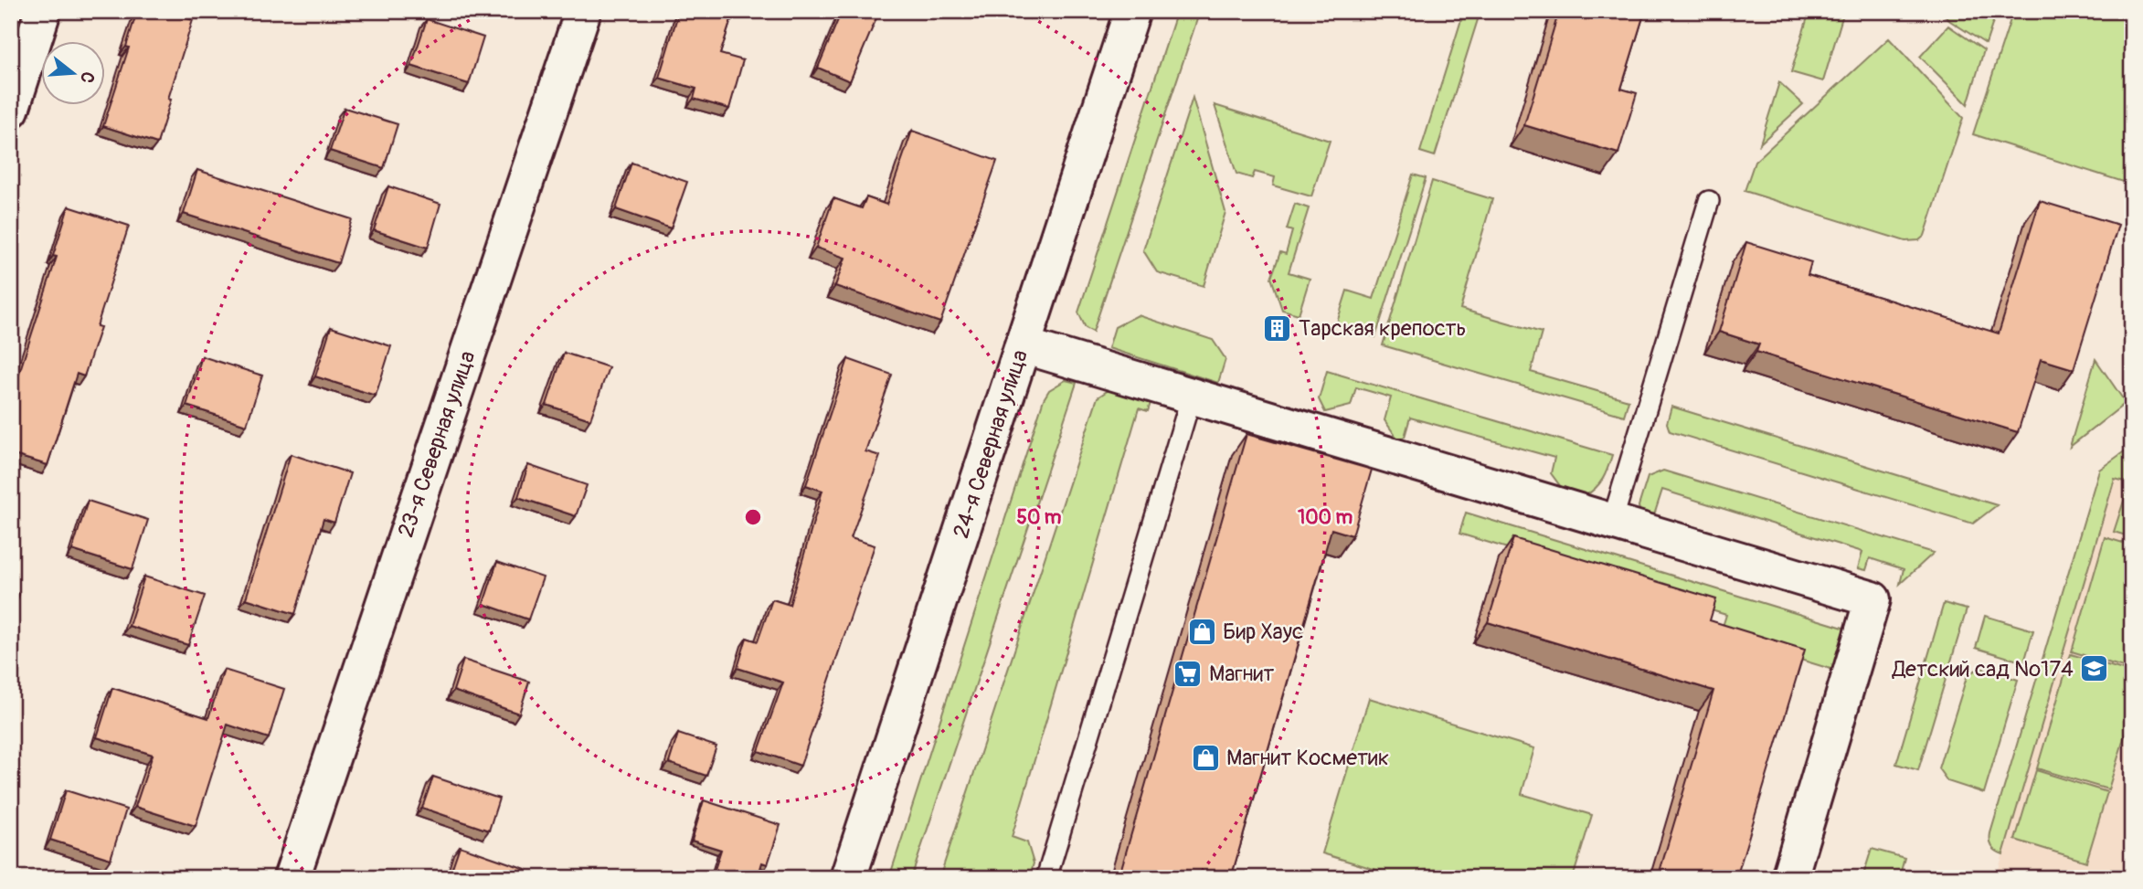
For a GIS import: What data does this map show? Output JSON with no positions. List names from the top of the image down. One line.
{"streets":{"street":["23-я Северная улица","24-я Северная улица"]},"places":{"building":["Тарская крепость"],"shop":["Бир Хаус","Магнит Косметик"],"school or university":["Детский сад №174"],"supermarket":["Магнит"]},"north":"right","rings":["50 m","100 m"]}
